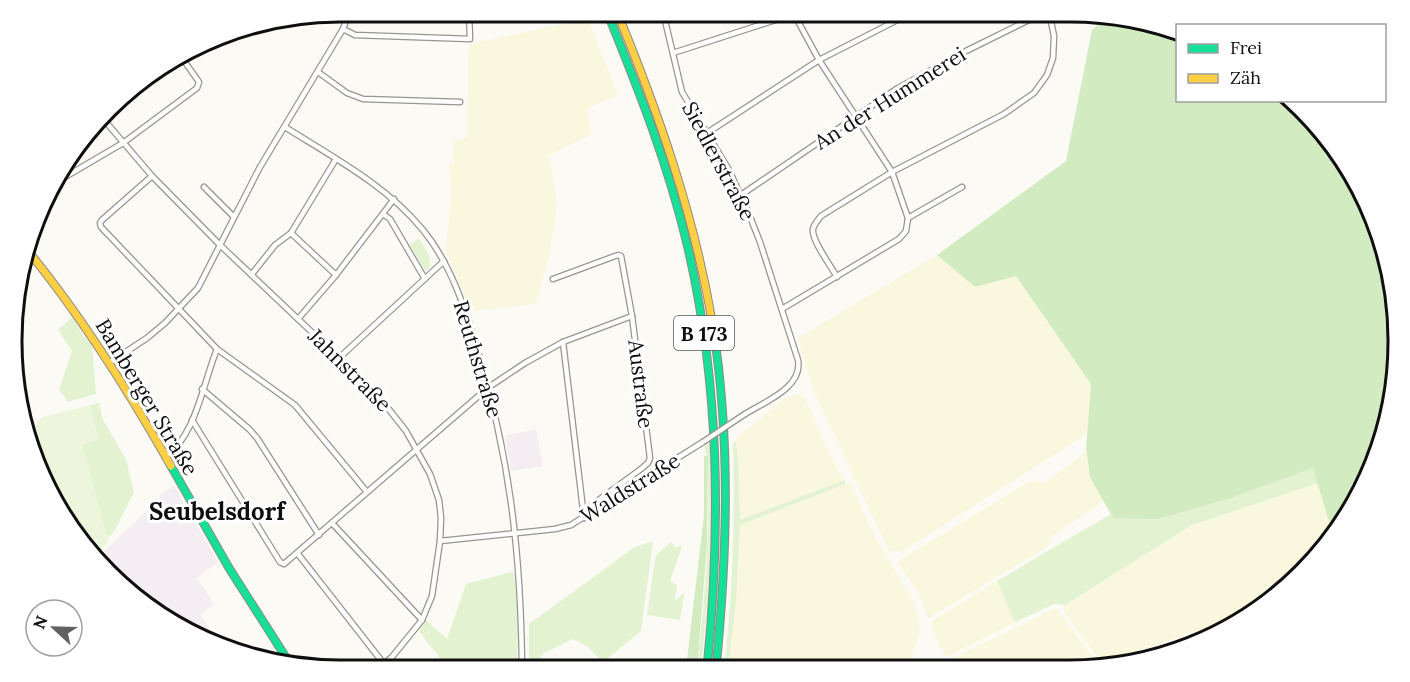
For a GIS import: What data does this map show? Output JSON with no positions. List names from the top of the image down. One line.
{"streets":{"main road":["B 173","Bamberger Straße"],"street":["An der Hummerei","Siedlerstraße","Reuthstraße","Jahnstraße","Austraße","Waldstraße"]},"crossings":[["An der Hummerei","Siedlerstraße"],["Siedlerstraße","Waldstraße"],["Reuthstraße","Waldstraße"],["Jahnstraße","Waldstraße"],["Austraße","Waldstraße"]],"districts":["Seubelsdorf"],"legend":["Frei","Zäh"],"north":"left"}
